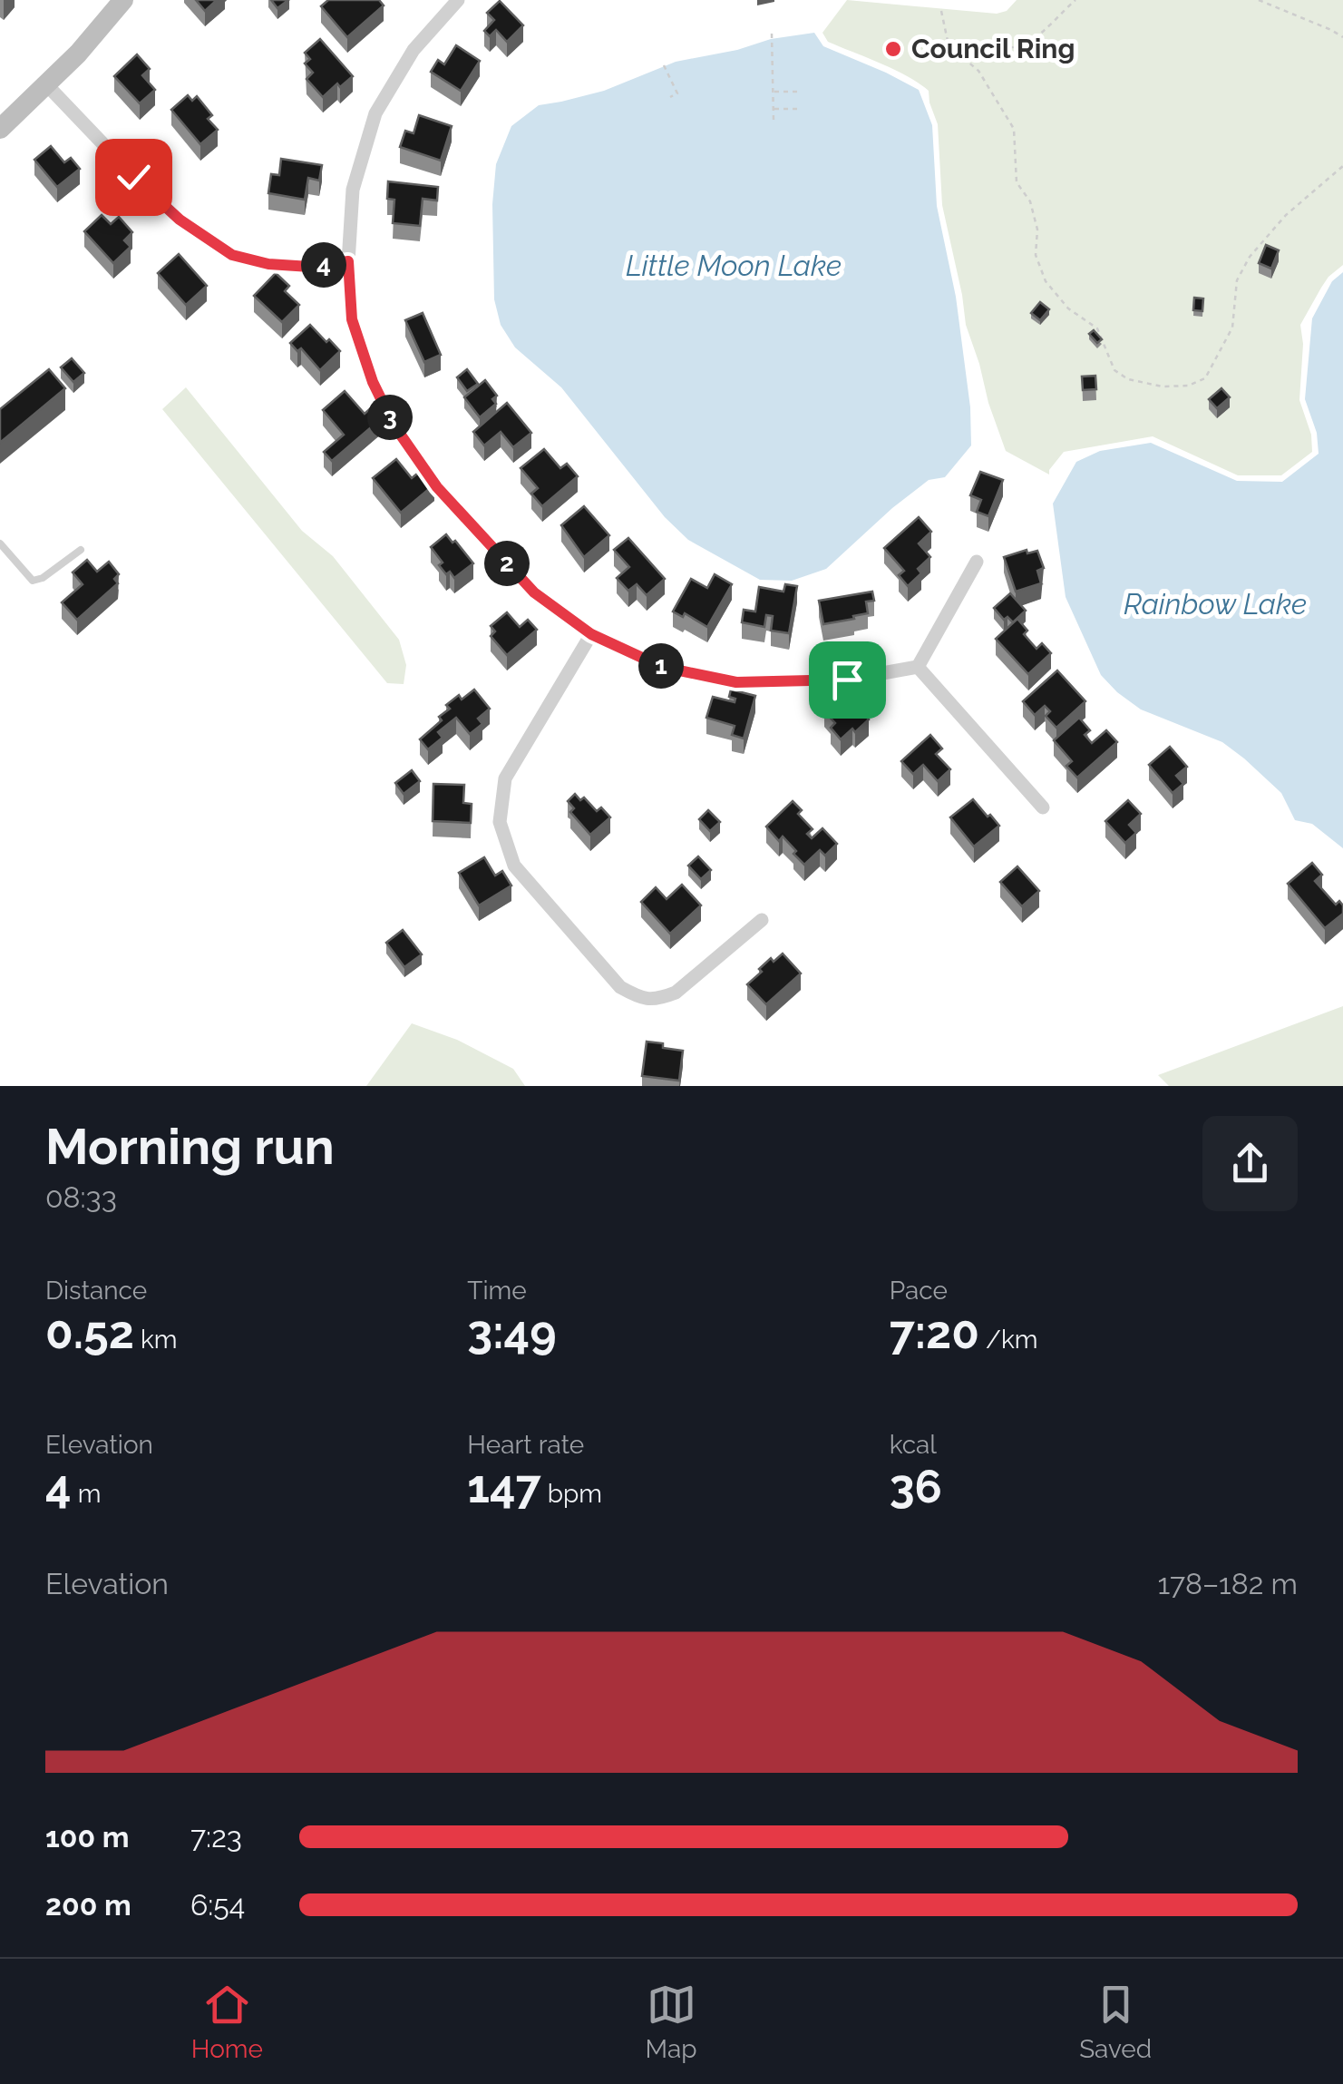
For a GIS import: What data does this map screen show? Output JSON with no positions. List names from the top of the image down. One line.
{"water":["Little Moon Lake","Rainbow Lake"],"places":["Council Ring"],"page":{"pins":["4","3","2","1"],"heading":["Morning run","08:33"],"stats":[["Distance","0.52 km"],["Time","3:49"],["Pace","7:20 /km"],["Elevation","4 m"],["Heart rate","147 bpm"],["kcal","36"]],"chart":["Elevation","178–182 m"],"list":[{"name":"100 m","note":"7:23"},{"name":"200 m","note":"6:54"}],"tabs":["Home","Map","Saved"]}}
